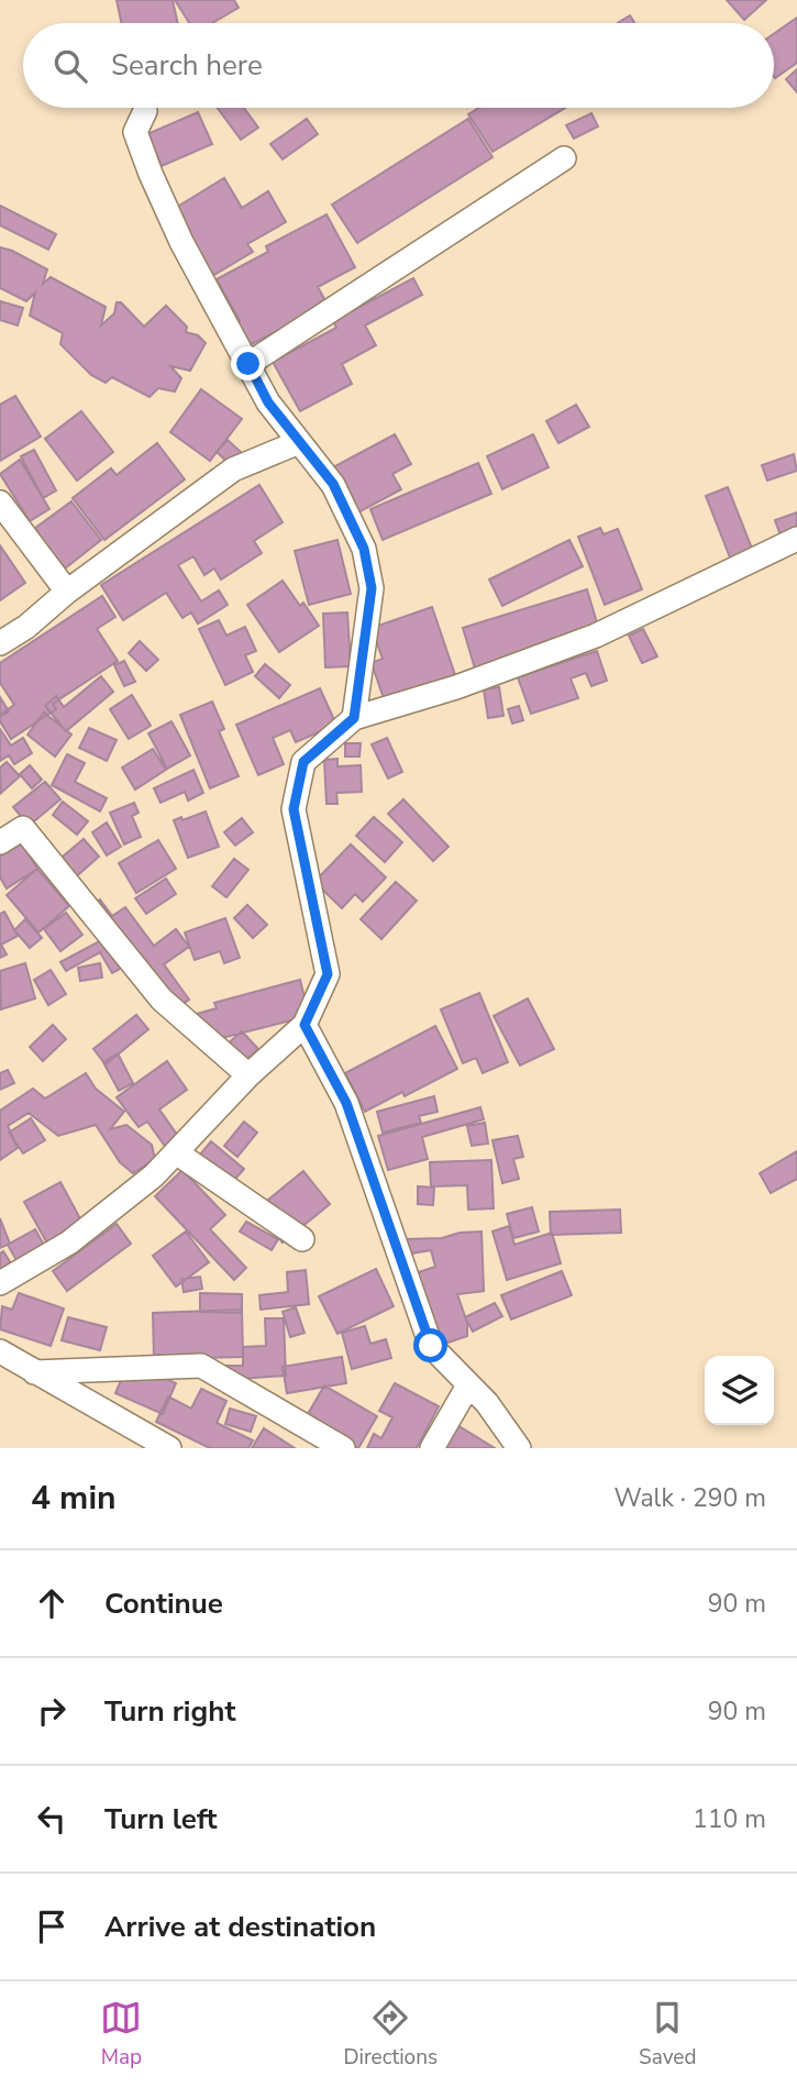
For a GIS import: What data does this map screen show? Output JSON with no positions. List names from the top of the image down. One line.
{"page":{"search":"Search here","heading":["4 min","Walk · 290 m"],"list":[["Continue","90 m"],["Turn right","90 m"],["Turn left","110 m"],"Arrive at destination"],"nav":["Map","Directions","Saved"]}}
